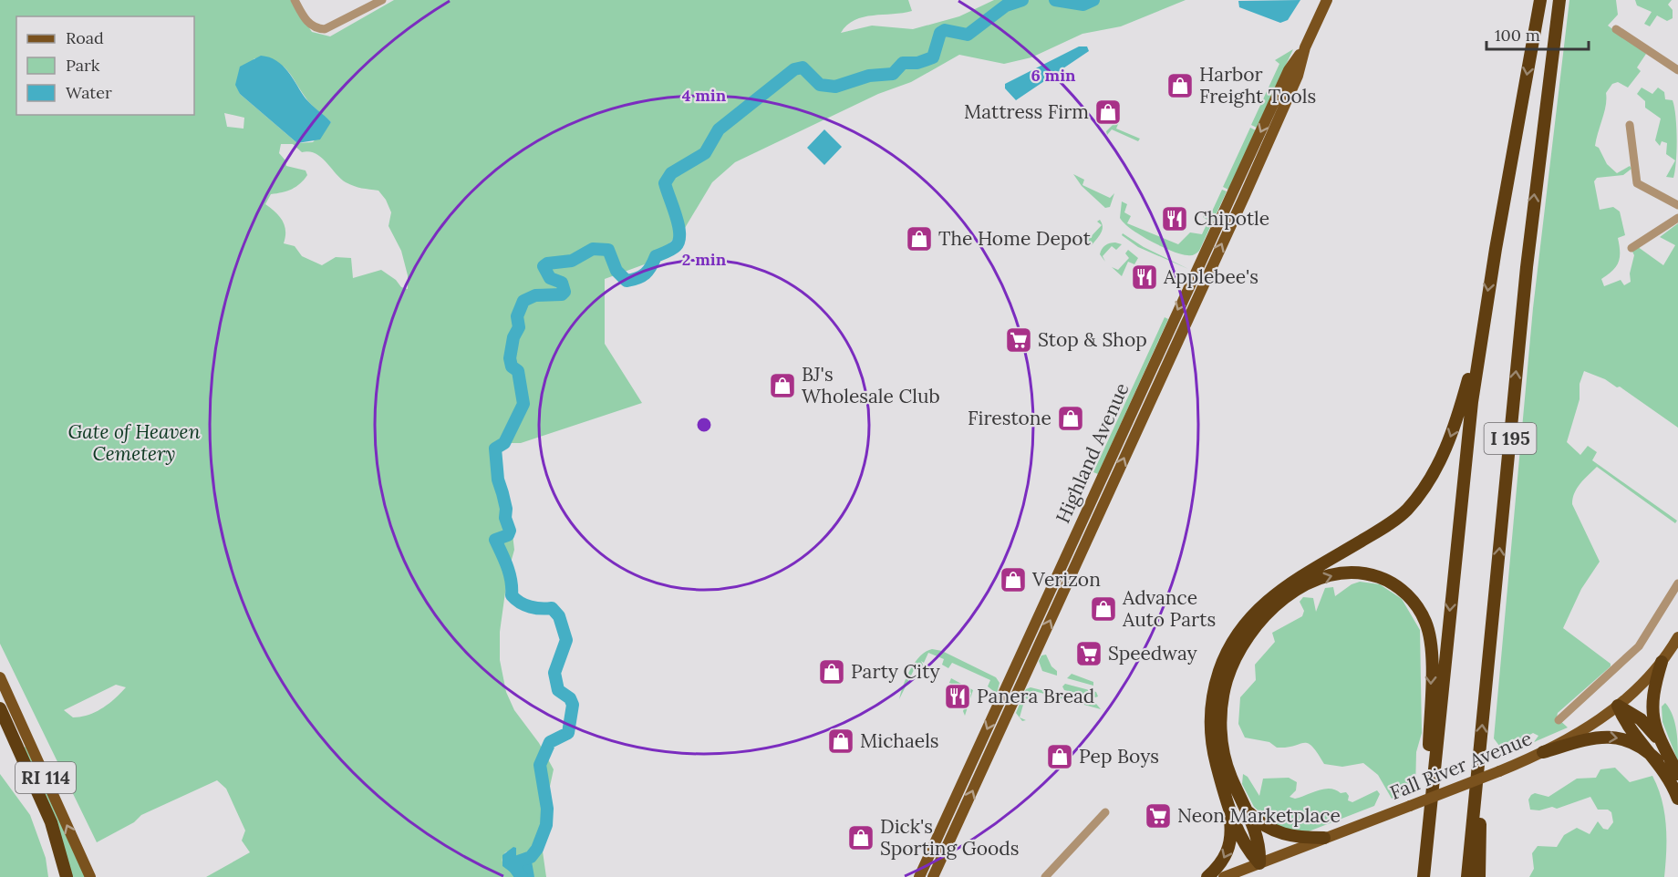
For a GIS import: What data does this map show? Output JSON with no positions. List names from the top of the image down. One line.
{"streets":{"highway":["I 195","RI 114"],"main road":["Highland Avenue","Fall River Avenue"]},"parks":["Gate of Heaven Cemetery"],"places":{"shop":["Harbor Freight Tools","Mattress Firm","The Home Depot","BJ's Wholesale Club","Firestone","Verizon","Advance Auto Parts","Party City","Michaels","Pep Boys","Dick's Sporting Goods"],"restaurant":["Chipotle","Applebee's","Panera Bread"],"supermarket":["Stop & Shop","Speedway","Neon Marketplace"]},"legend":["Road","Park","Water"],"scale_bar":"100 m","rings":["6 min","4 min","2 min"]}
